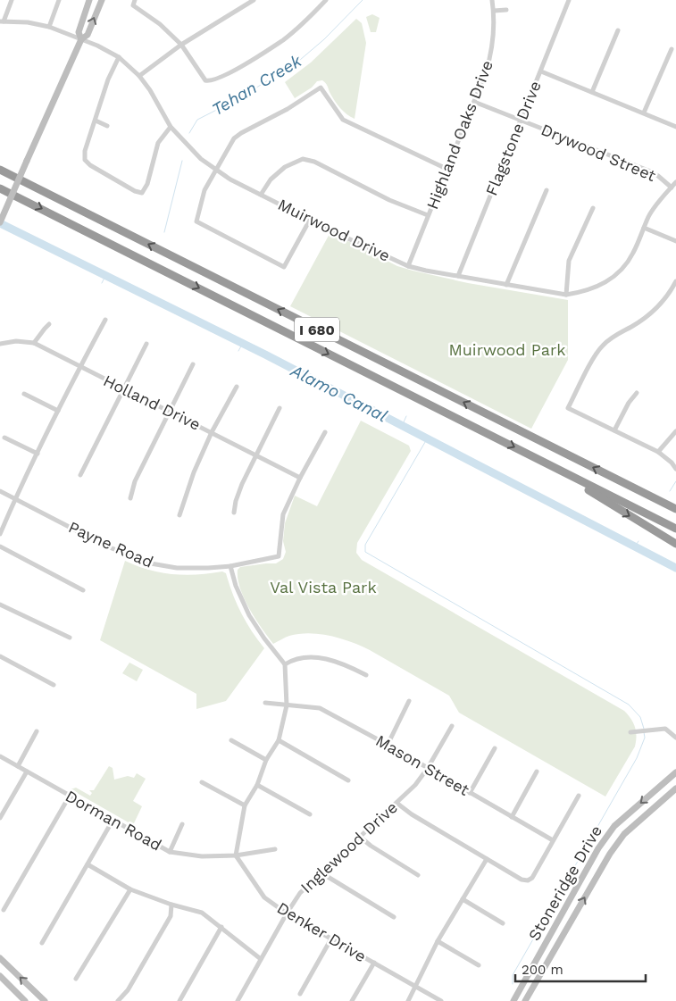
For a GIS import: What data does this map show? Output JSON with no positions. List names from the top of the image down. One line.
{"streets":{"highway":["I 680"],"main road":["Stoneridge Drive"],"street":["Highland Oaks Drive","Flagstone Drive","Drywood Street","Muirwood Drive","Holland Drive","Payne Road","Mason Street","Dorman Road","Inglewood Drive","Denker Drive"]},"crossings":[["Highland Oaks Drive","Drywood Street"],["Highland Oaks Drive","Muirwood Drive"],["Flagstone Drive","Drywood Street"],["Flagstone Drive","Muirwood Drive"],["Drywood Street","Muirwood Drive"],["Holland Drive","Payne Road"],["Mason Street","Inglewood Drive"],["Dorman Road","Denker Drive"],["Inglewood Drive","Denker Drive"]],"water":["Tehan Creek","Alamo Canal"],"parks":["Muirwood Park","Val Vista Park"],"scale_bar":"200 m"}
